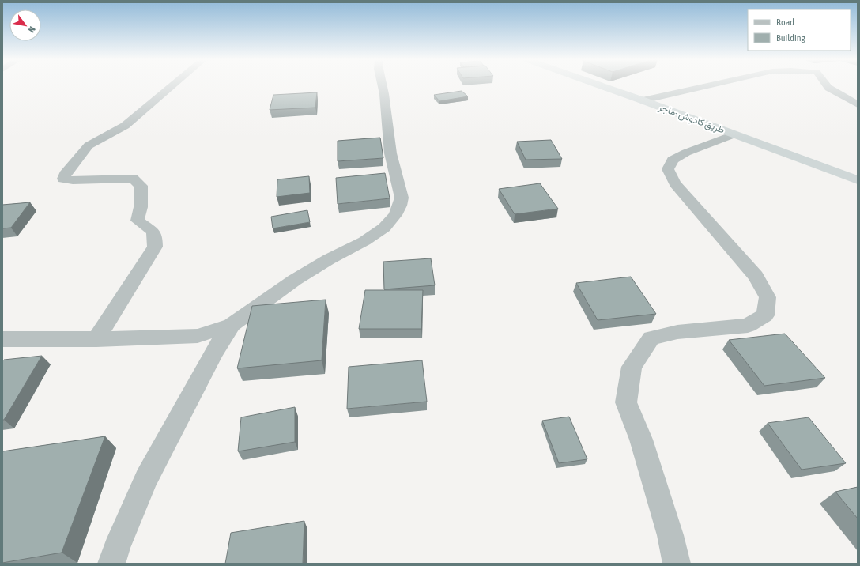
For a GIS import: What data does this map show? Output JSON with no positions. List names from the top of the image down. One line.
{"streets":{"highway":["طريق كادوش -ماجر"]},"legend":["Road","Building"],"north":"bottom right"}
